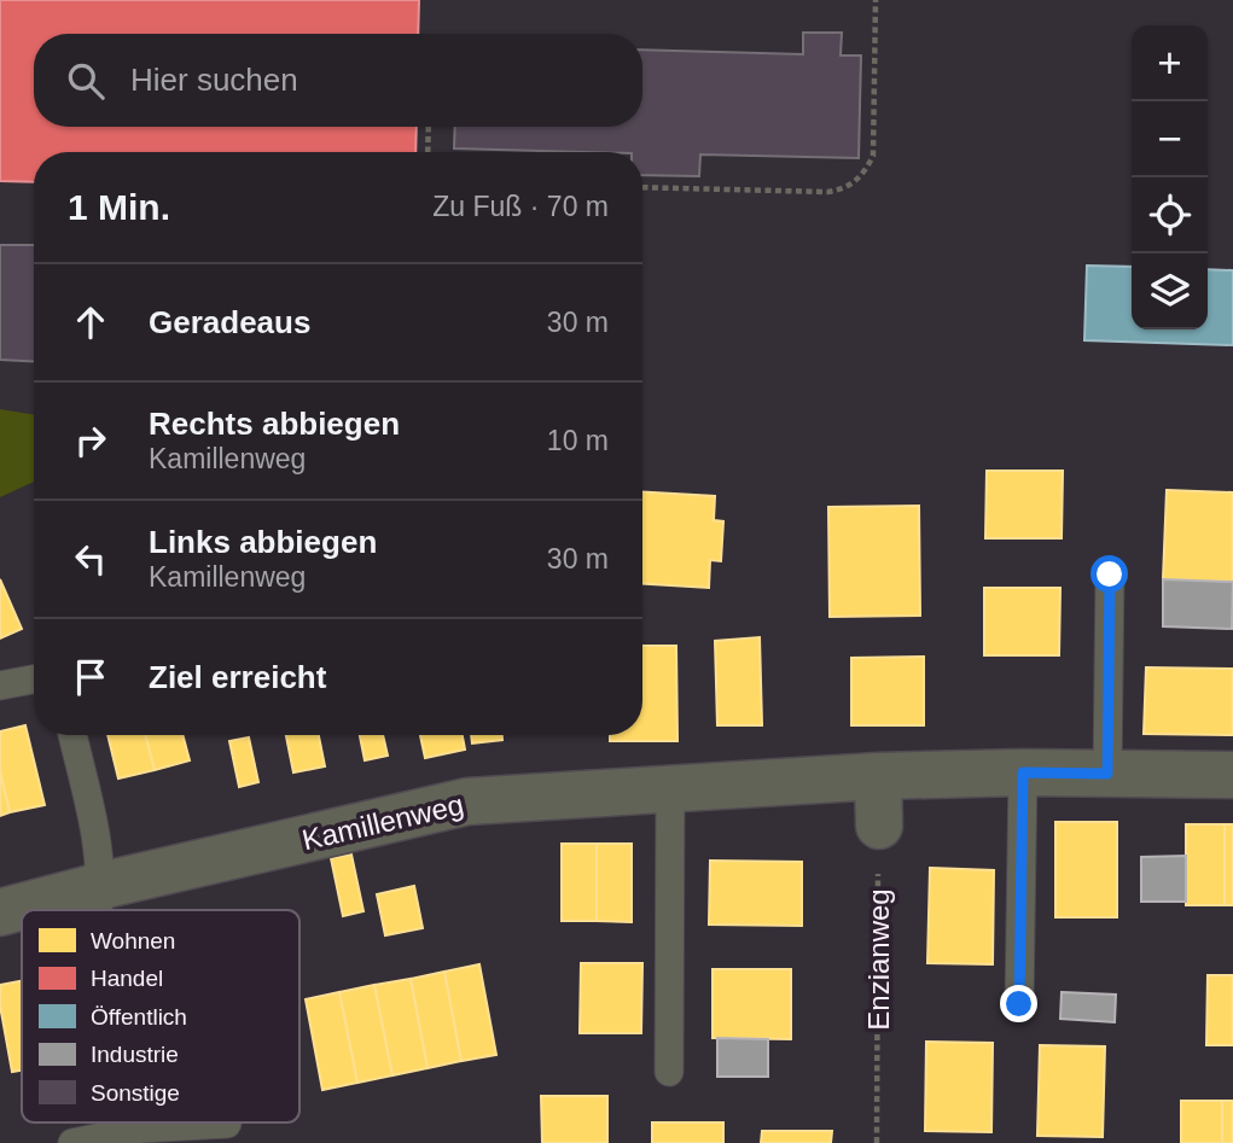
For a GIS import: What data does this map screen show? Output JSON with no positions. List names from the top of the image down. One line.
{"streets":{"street":["Kamillenweg"],"path":["Enzianweg"]},"legend":["Wohnen","Handel","Öffentlich","Industrie","Sonstige"],"page":{"map_buttons":["+","−"],"search":"Hier suchen","heading":["1 Min.","Zu Fuß · 70 m"],"list":[["Geradeaus","30 m"],["Rechts abbiegen","Kamillenweg","10 m"],["Links abbiegen","Kamillenweg","30 m"],"Ziel erreicht"]}}
